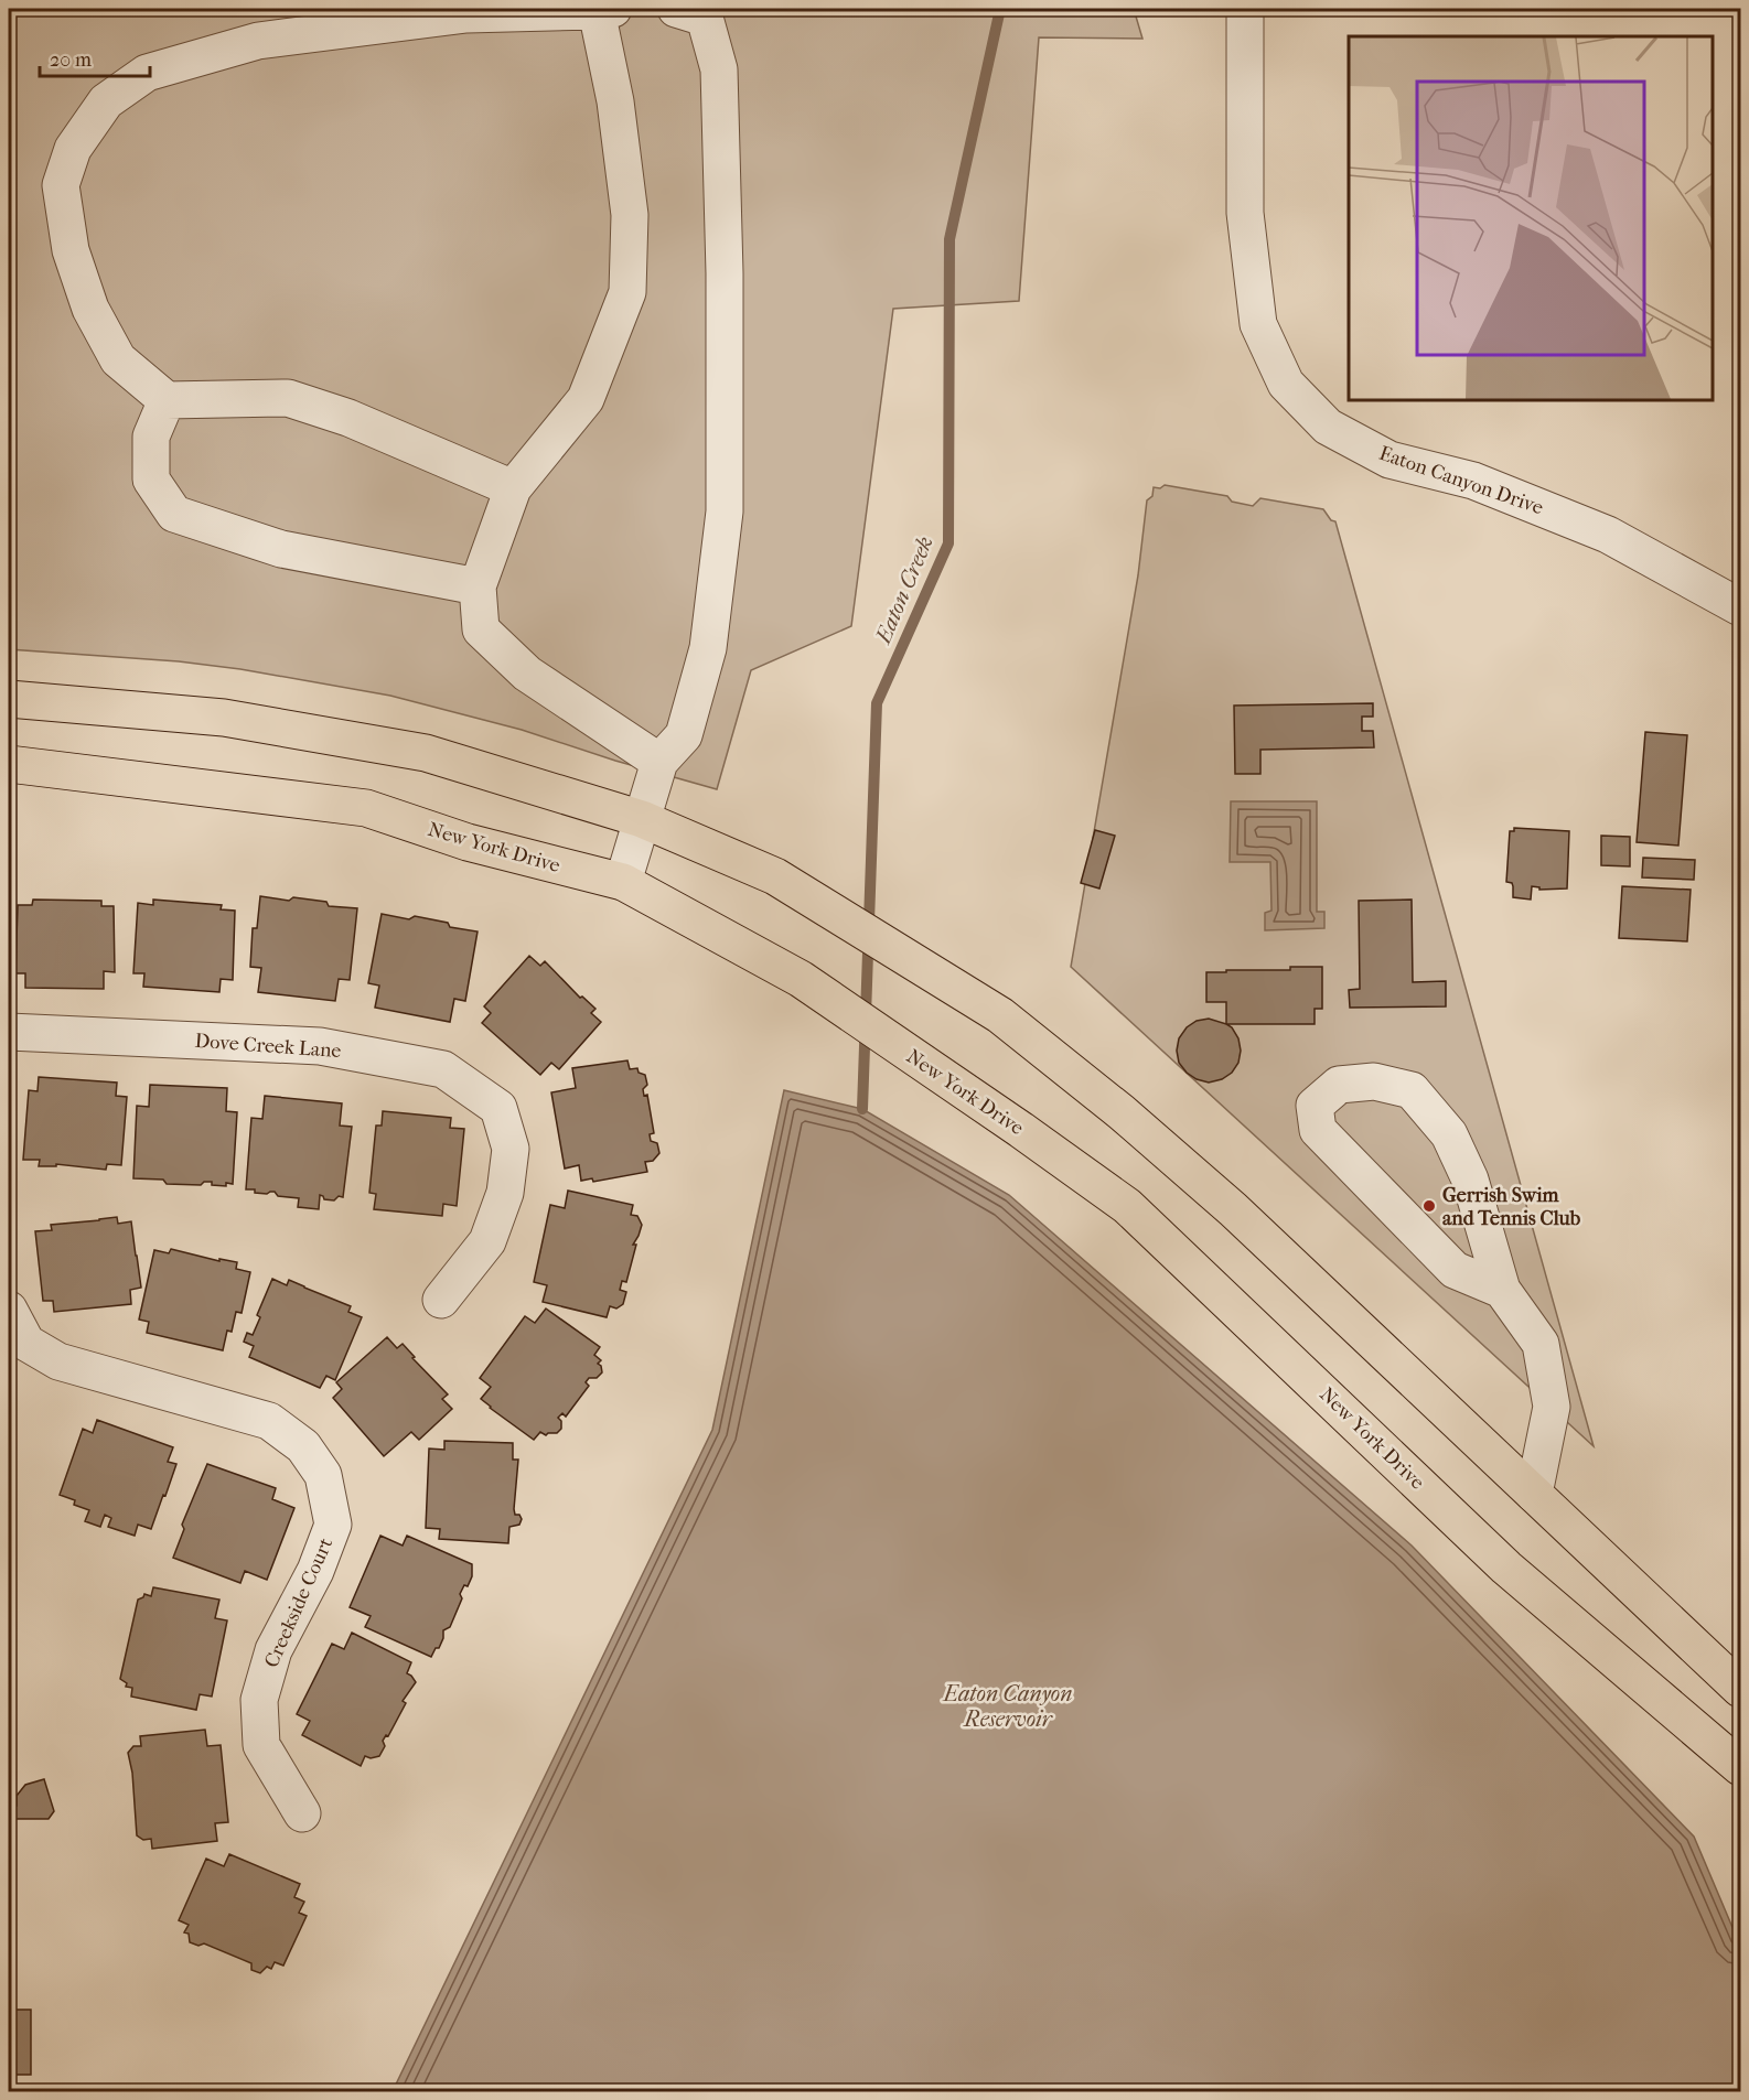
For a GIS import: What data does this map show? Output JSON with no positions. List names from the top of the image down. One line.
{"streets":{"main road":["New York Drive"],"street":["Eaton Canyon Drive","Dove Creek Lane","Creekside Court"]},"water":["Eaton Creek","Eaton Canyon Reservoir"],"places":["Gerrish Swim and Tennis Club"],"scale_bar":"20 m"}
